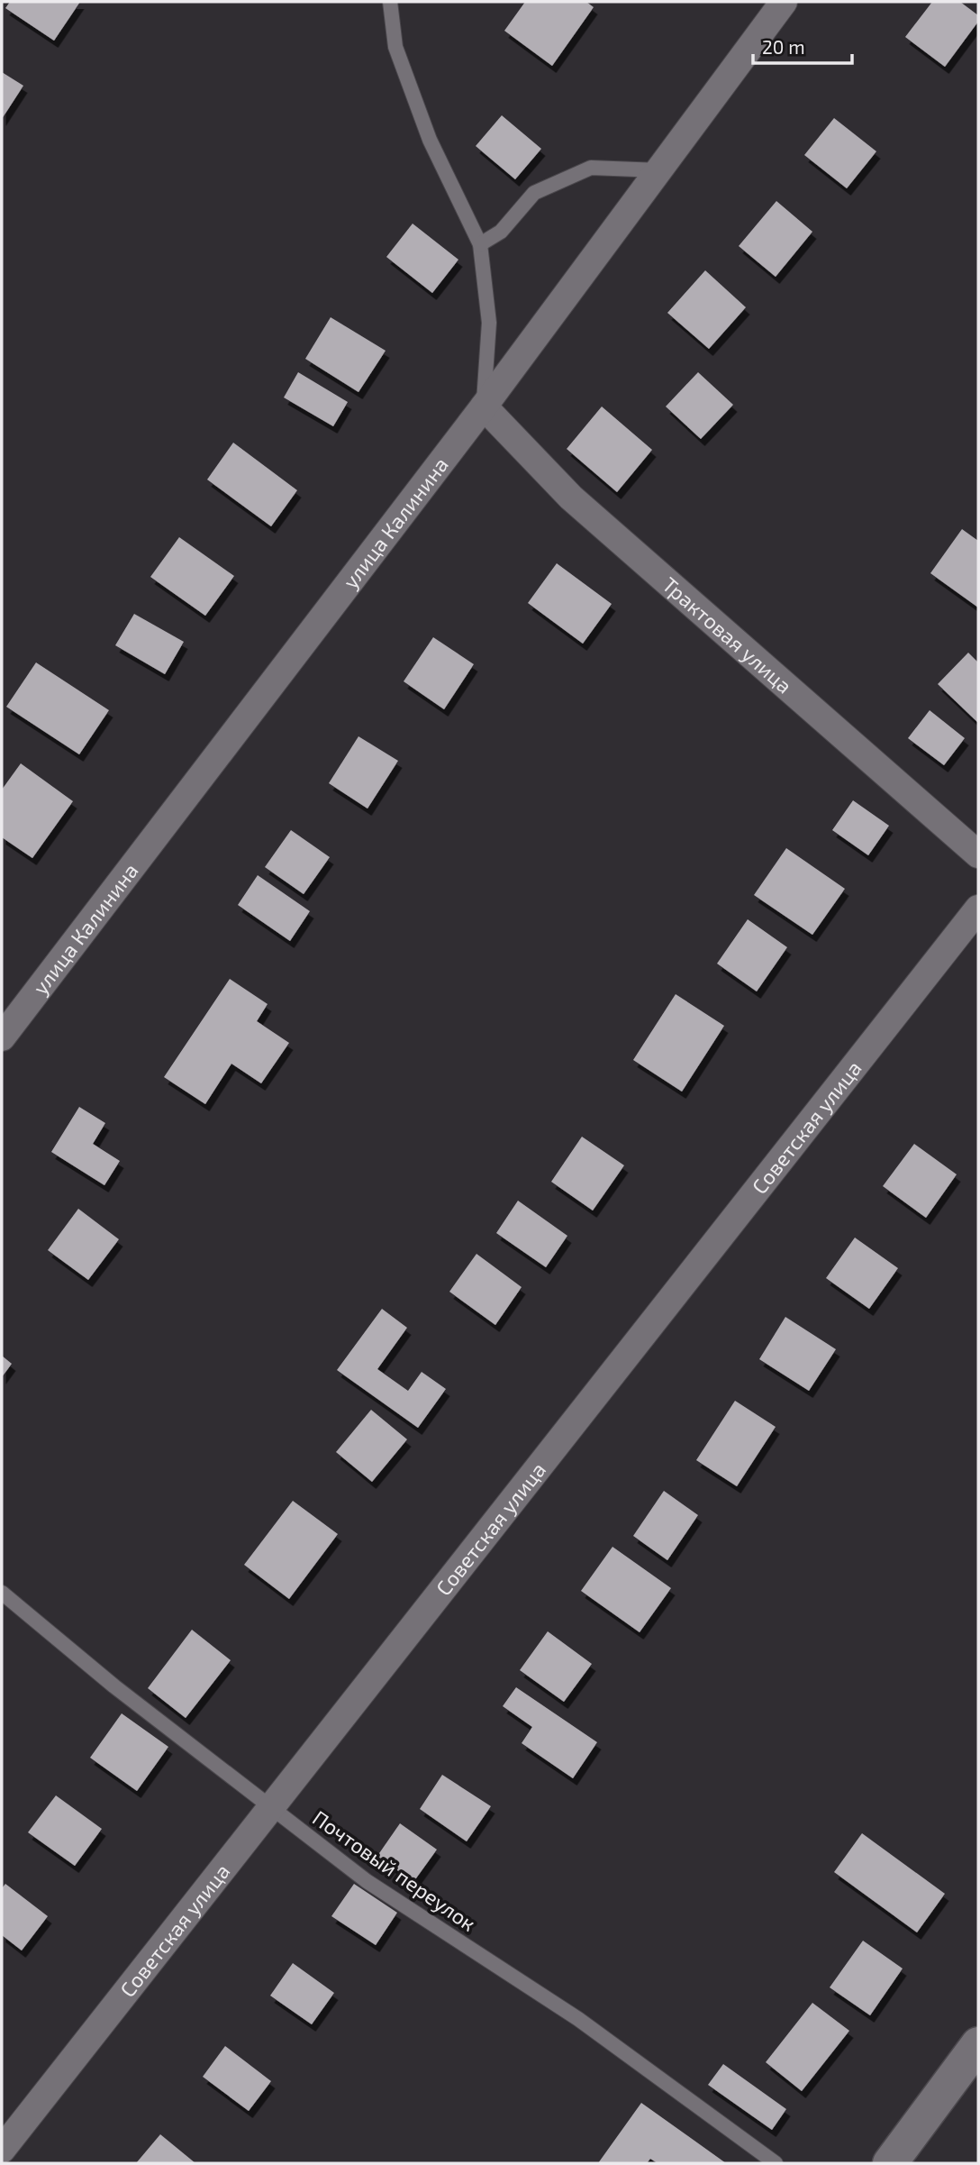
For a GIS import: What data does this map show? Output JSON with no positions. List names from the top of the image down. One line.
{"streets":{"street":["улица Калинина","Трактовая улица","Советская улица"],"lane":["Почтовый переулок"]},"crossings":[["улица Калинина","Трактовая улица"],["Советская улица","Почтовый переулок"]],"scale_bar":"20 m"}
